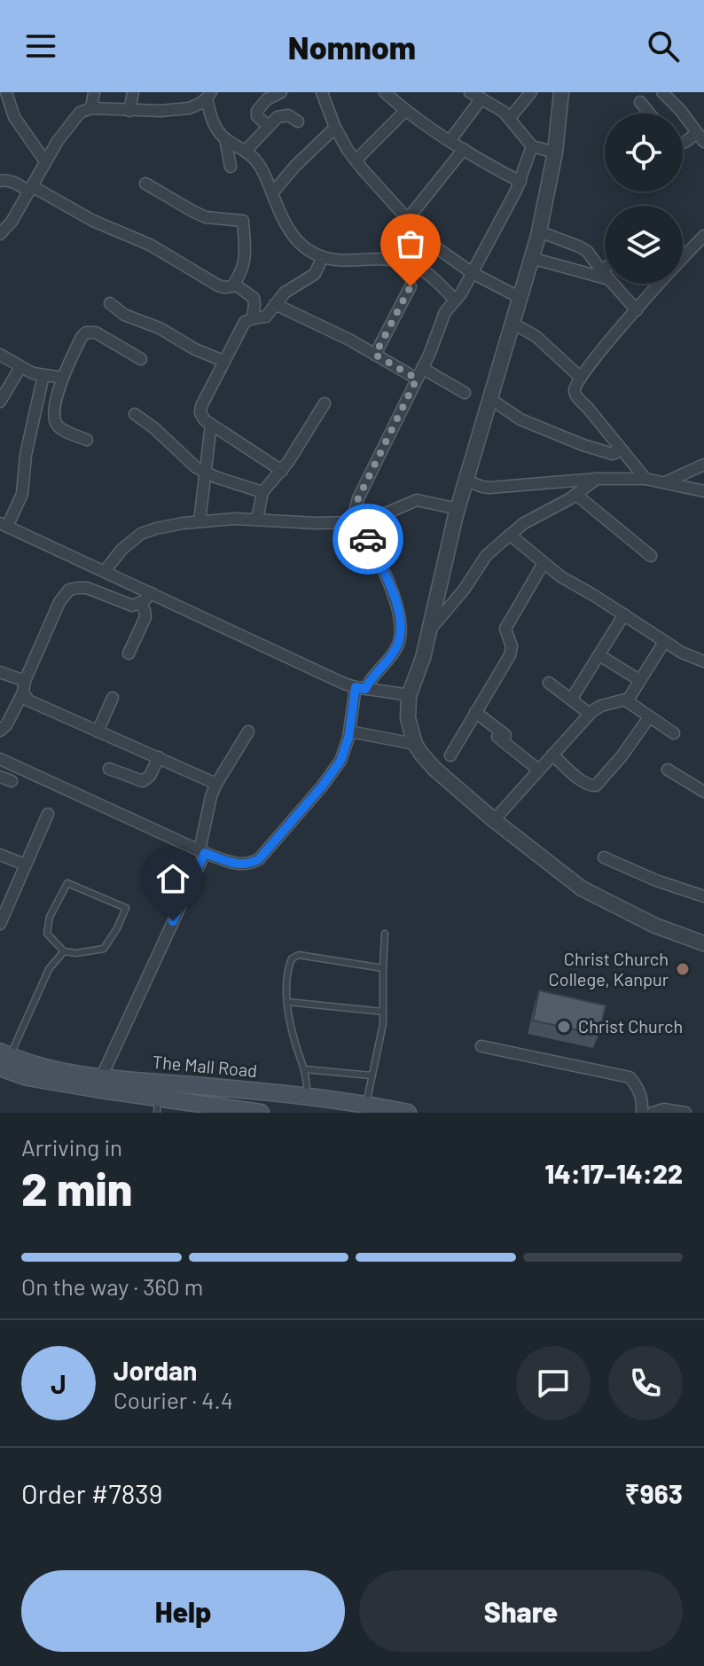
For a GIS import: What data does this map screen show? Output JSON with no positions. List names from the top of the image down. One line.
{"streets":{"main road":["The Mall Road"]},"places":["Christ Church College, Kanpur","Christ Church"],"page":{"header":"Nomnom","heading":["2 min","Arriving in","14:17–14:22"],"panel":["Jordan","Courier · 4.4","Order #7839","₹963"],"bar":"On the way · 360 m","round":"J","buttons":["Help","Share"]}}
